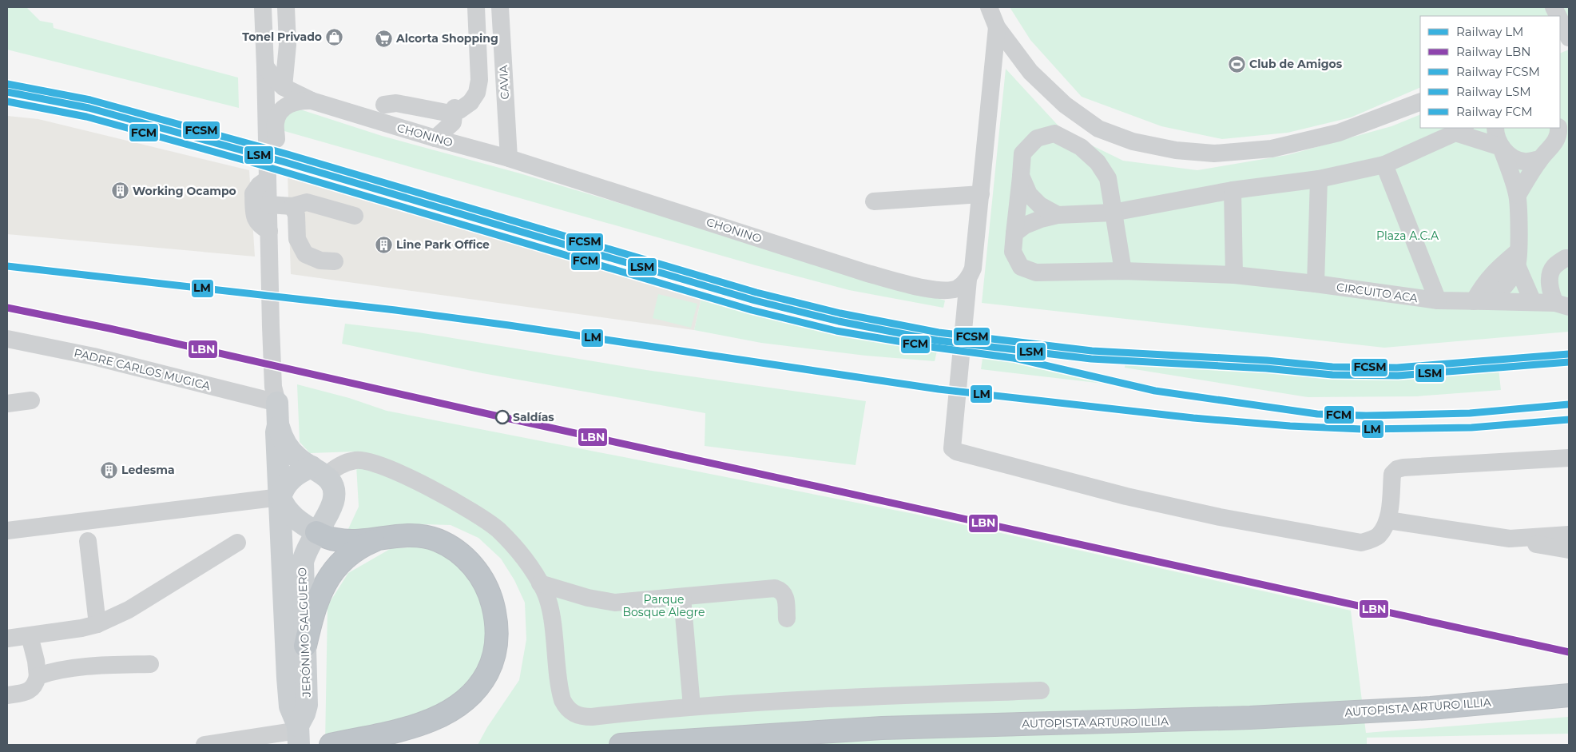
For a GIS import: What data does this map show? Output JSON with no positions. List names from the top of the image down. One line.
{"streets":{"highway":["AUTOPISTA ARTURO ILLIA"],"main road":["JERÓNIMO SALGUERO"],"street":["CAVIA","CHONINO","CIRCUITO ACA","PADRE CARLOS MUGICA"]},"crossings":[["CAVIA","CHONINO"],["CHONINO","JERÓNIMO SALGUERO"],["PADRE CARLOS MUGICA","JERÓNIMO SALGUERO"]],"parks":["Plaza A.C.A","Parque Bosque Alegre"],"places":{"shop":["Tonel Privado"],"supermarket":["Alcorta Shopping"],"sports":["Club de Amigos"],"building":["Working Ocampo","Line Park Office","Ledesma"],"other":["Saldías"]},"lines":["rail line FCSM","rail line LSM","rail line FCM","rail line LM","rail line LBN"],"legend":["Railway LM","Railway LBN","Railway FCSM","Railway LSM","Railway FCM"]}
